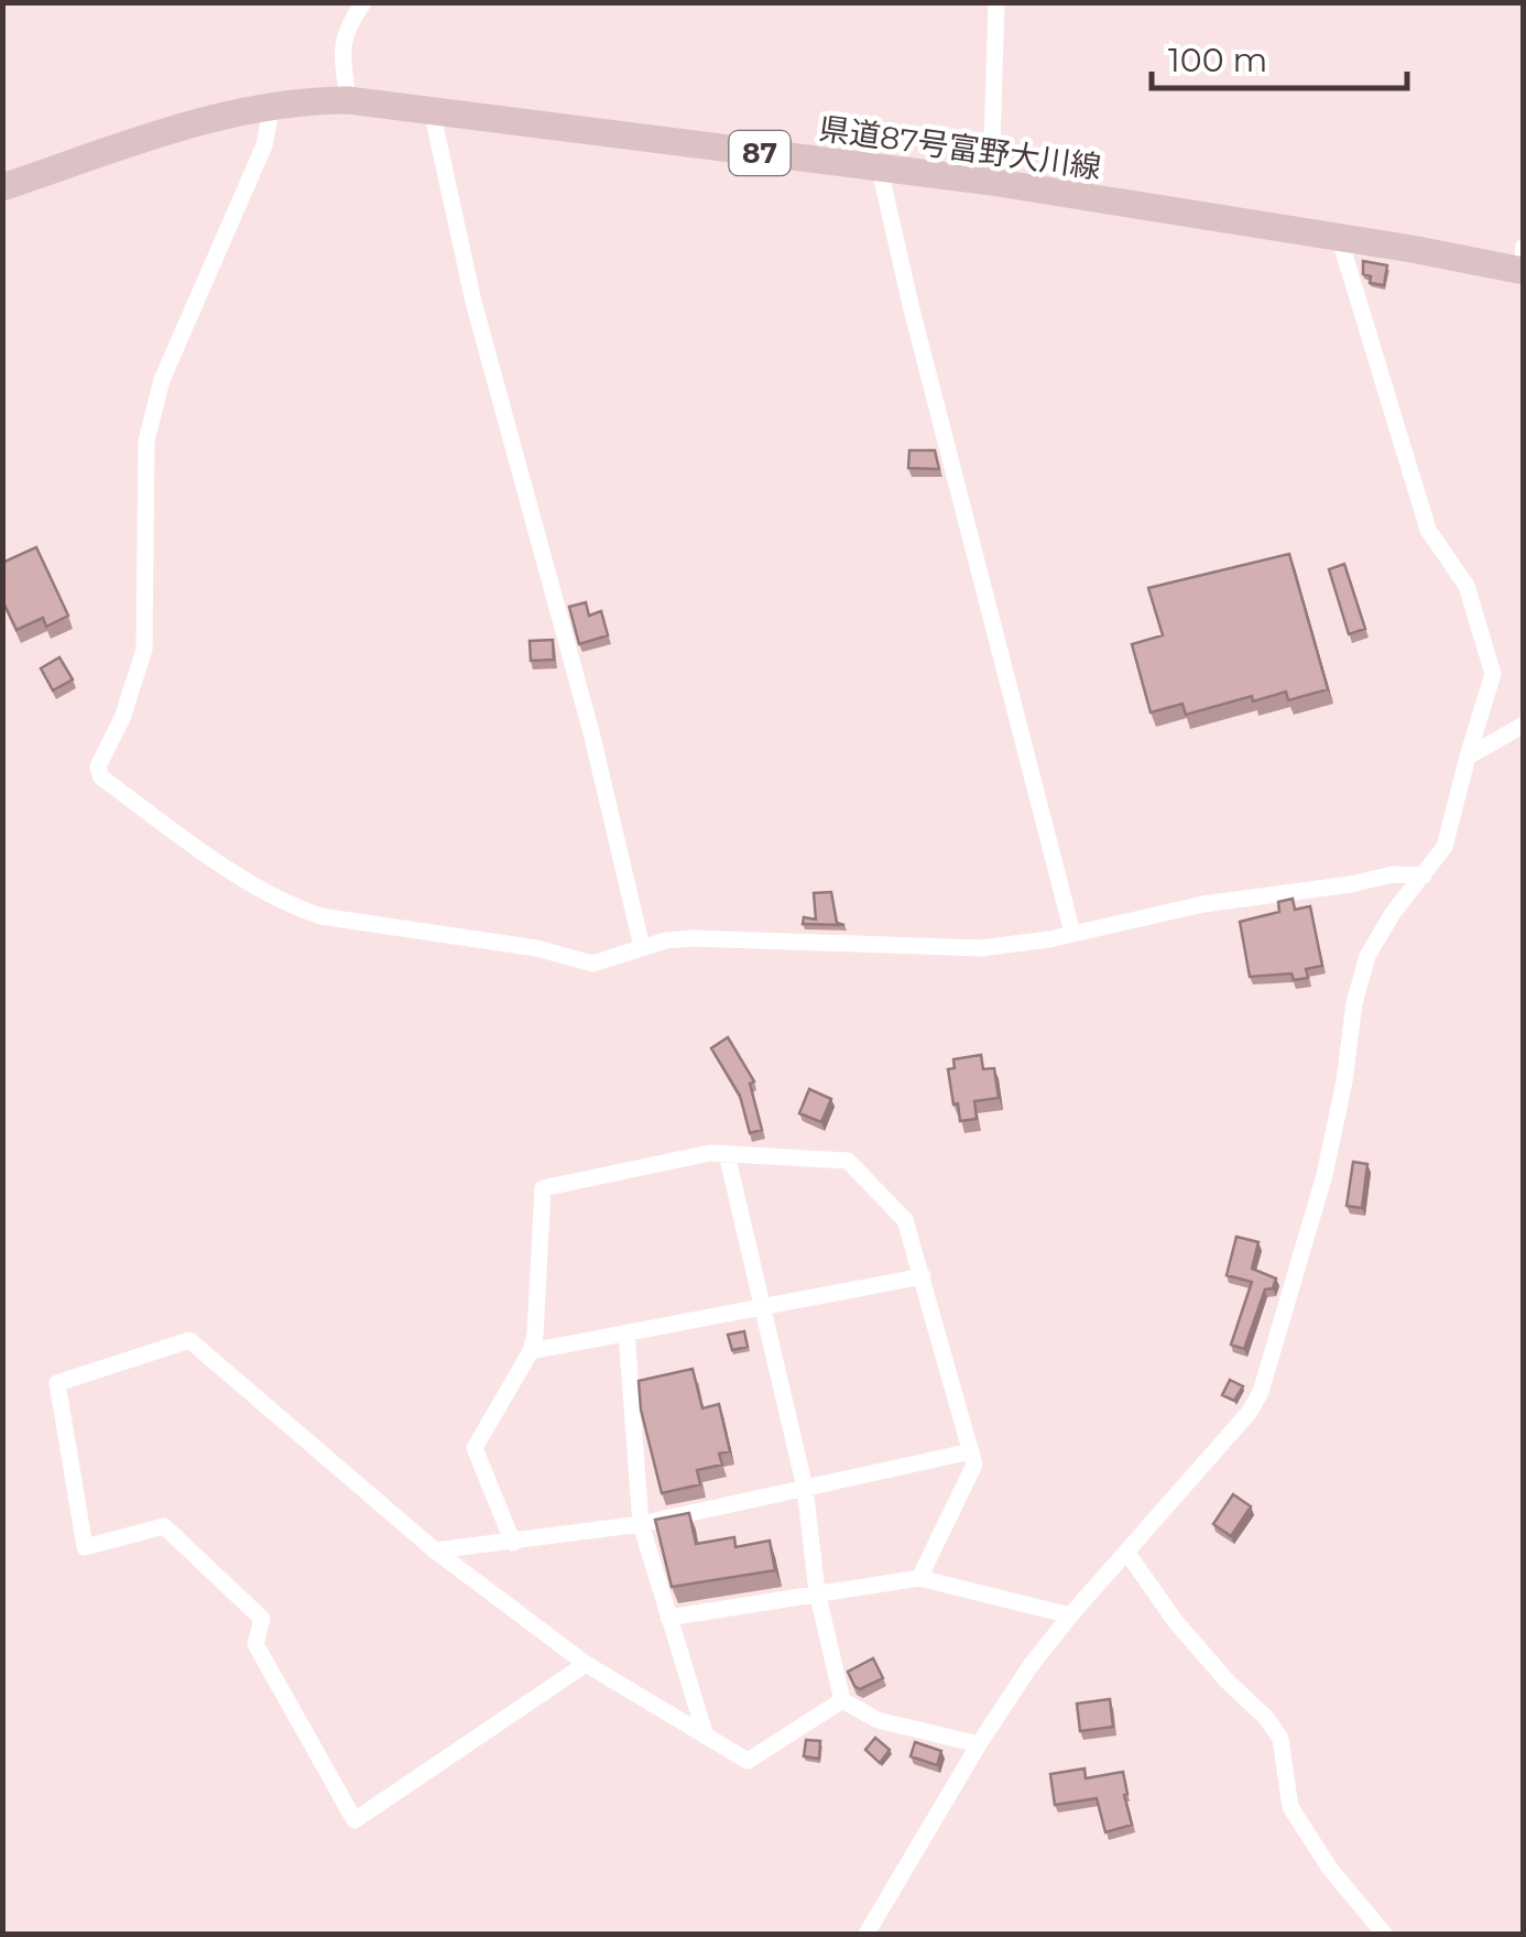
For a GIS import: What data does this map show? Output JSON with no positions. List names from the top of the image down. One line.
{"streets":{"main road":["県道87号富野大川線","87"]},"scale_bar":"100 m"}
